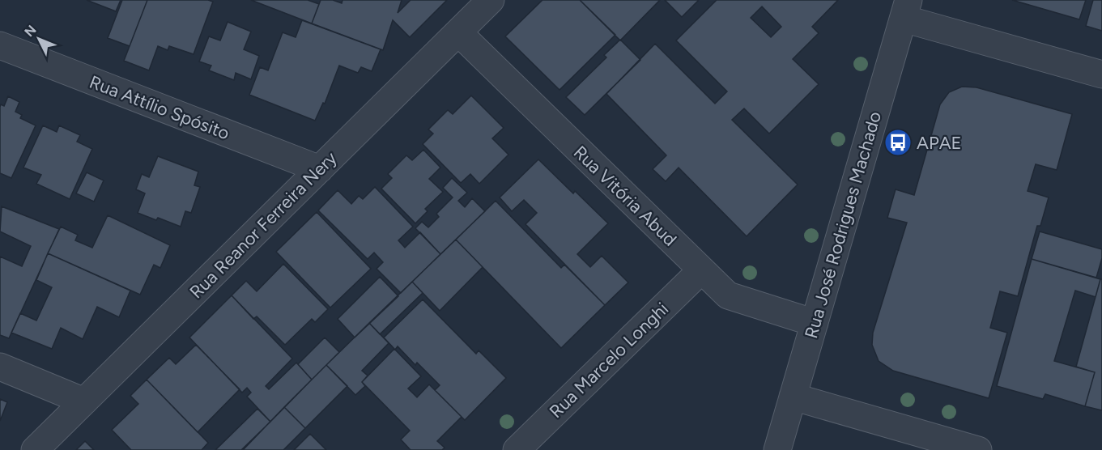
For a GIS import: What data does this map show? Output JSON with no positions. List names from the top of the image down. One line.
{"streets":{"street":["Rua Attílio Spósito","Rua Vitória Abud","Rua Reanor Ferreira Nery","Rua José Rodrigues Machado","Rua Marcelo Longhi"]},"crossings":[["Rua Attílio Spósito","Rua Reanor Ferreira Nery"],["Rua Vitória Abud","Rua Reanor Ferreira Nery"],["Rua Vitória Abud","Rua José Rodrigues Machado"],["Rua Vitória Abud","Rua Marcelo Longhi"]],"places":{"bus stop":["APAE"]},"north":"top left"}
